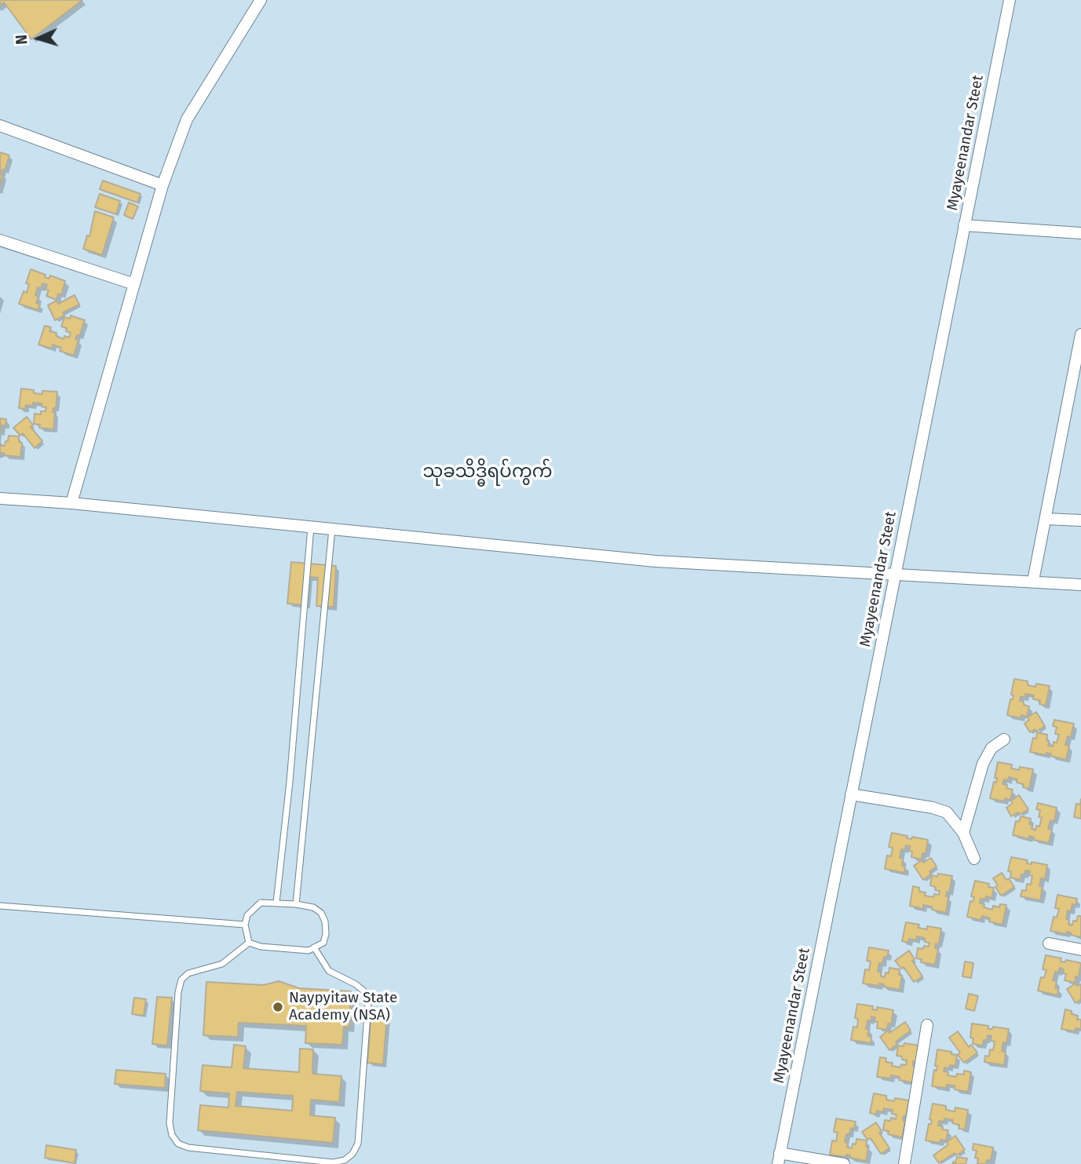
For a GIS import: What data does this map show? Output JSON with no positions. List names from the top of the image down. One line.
{"streets":{"street":["Myayeenandar Steet"]},"districts":["သုခသိဒ္ဓိရပ်ကွက်"],"places":["Naypyitaw State Academy (NSA)"],"north":"left"}
